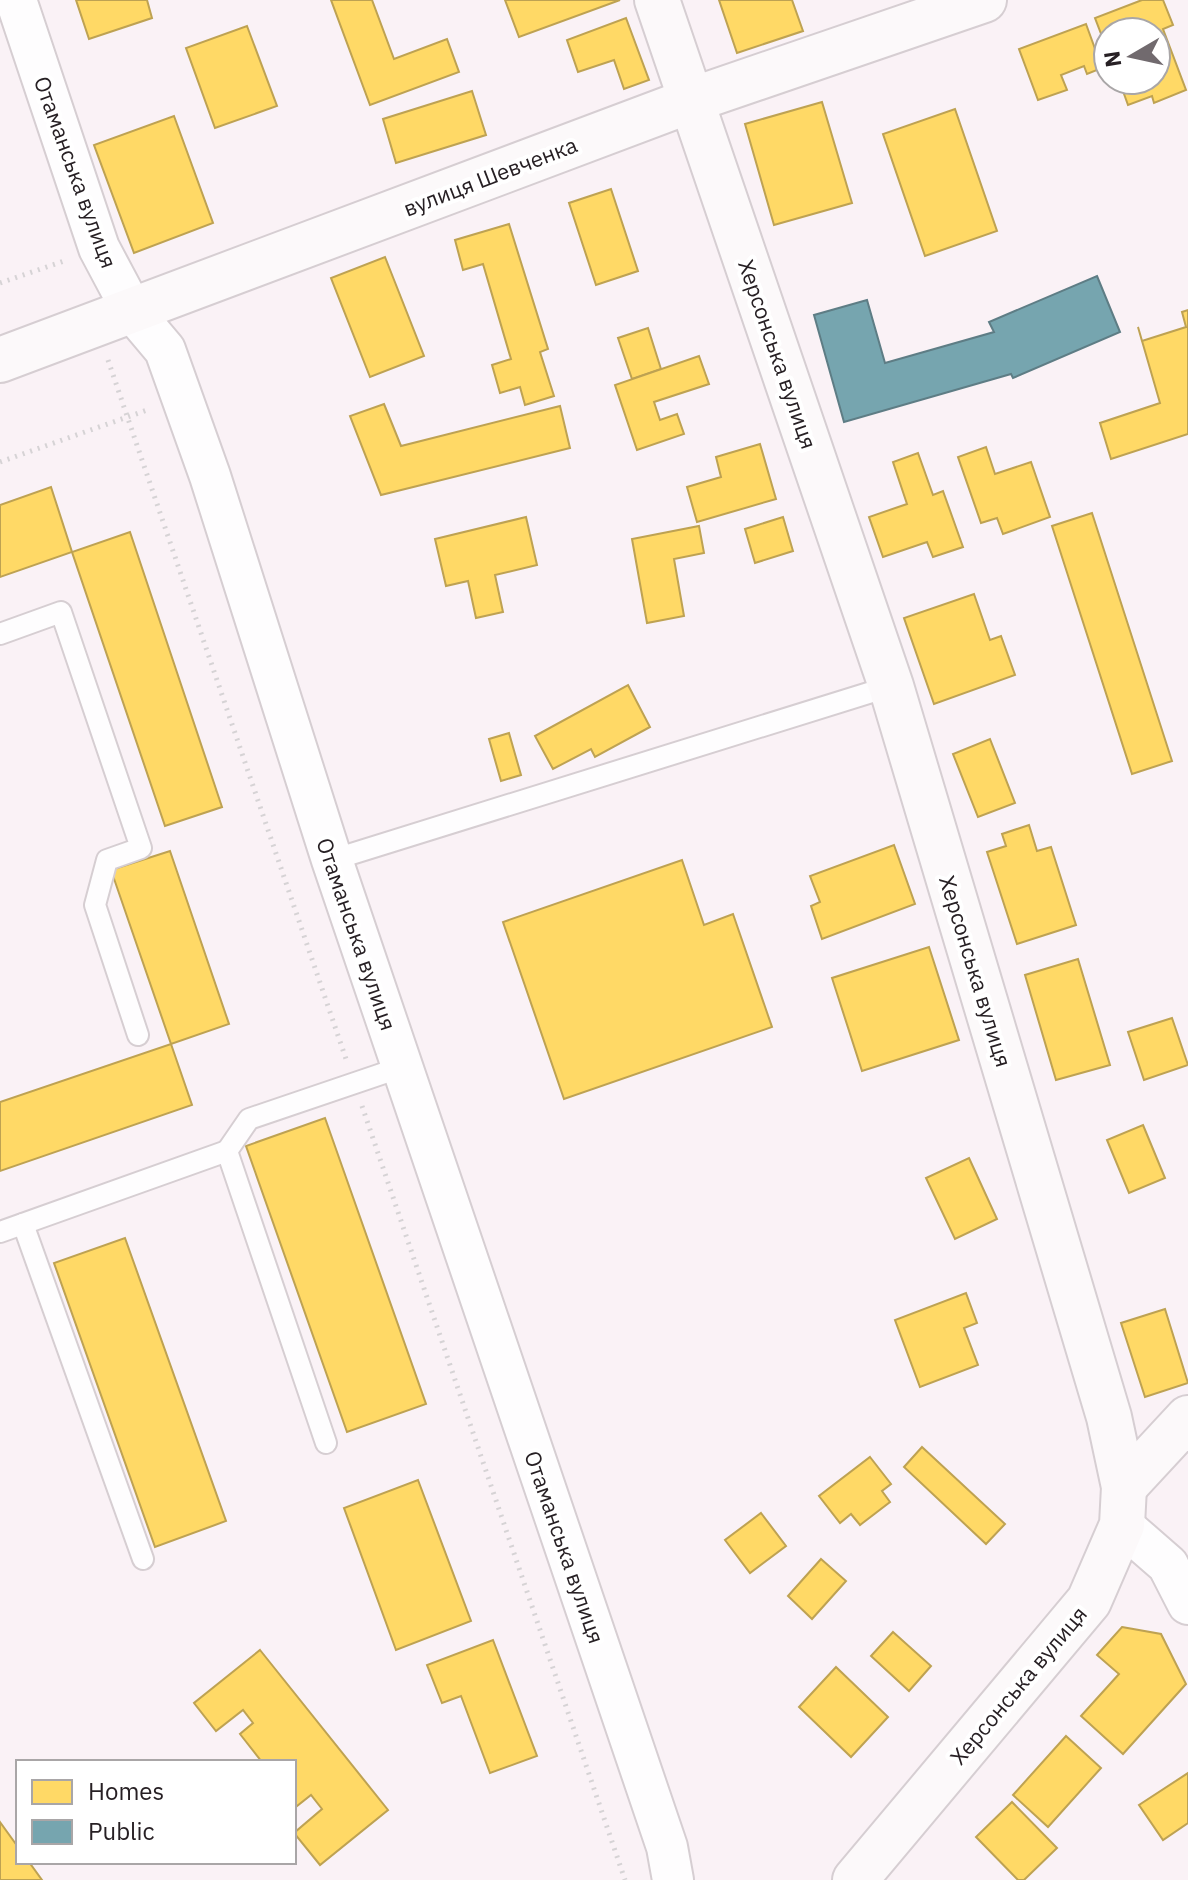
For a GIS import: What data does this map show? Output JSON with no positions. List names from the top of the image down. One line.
{"streets":{"main road":["вулиця Шевченка","Херсонська вулиця"],"street":["Отаманська вулиця"]},"crossings":[["Отаманська вулиця","вулиця Шевченка"],["вулиця Шевченка","Херсонська вулиця"]],"legend":["Homes","Public"],"north":"left"}
